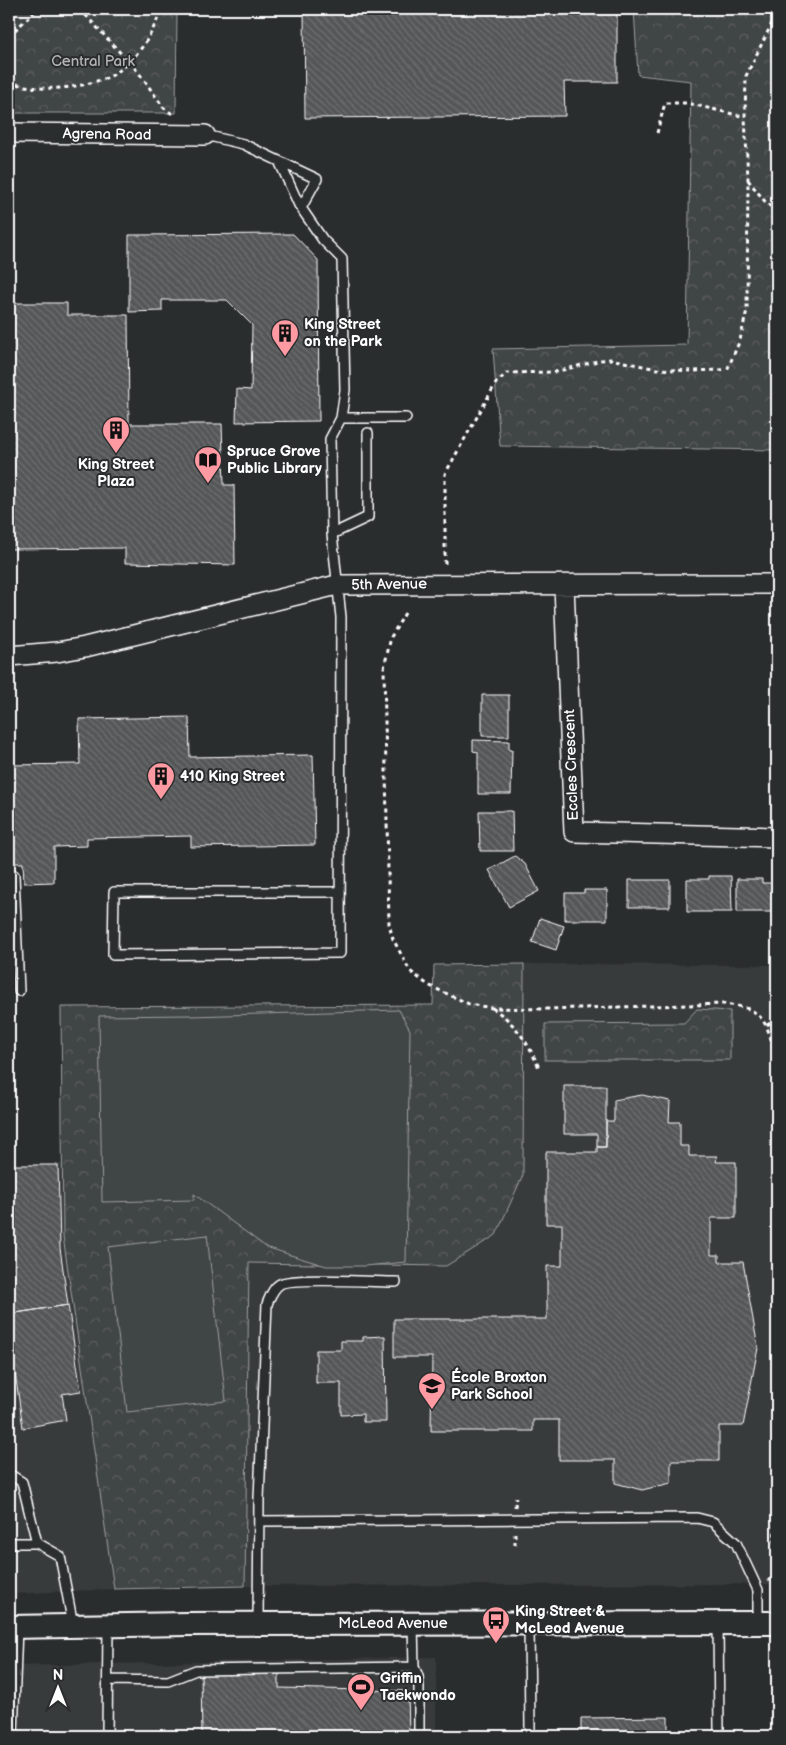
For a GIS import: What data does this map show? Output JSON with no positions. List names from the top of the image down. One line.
{"streets":{"street":["Agrena Road","5th Avenue","Eccles Crescent","McLeod Avenue"]},"crossings":[["5th Avenue","Eccles Crescent"]],"parks":["Central Park"],"places":{"building":["King Street on the Park","King Street Plaza","410 King Street"],"library":["Spruce Grove Public Library"],"school or university":["École Broxton Park School"],"bus stop":["King Street & McLeod Avenue"],"sports":["Griffin Taekwondo"]},"north":"top"}
